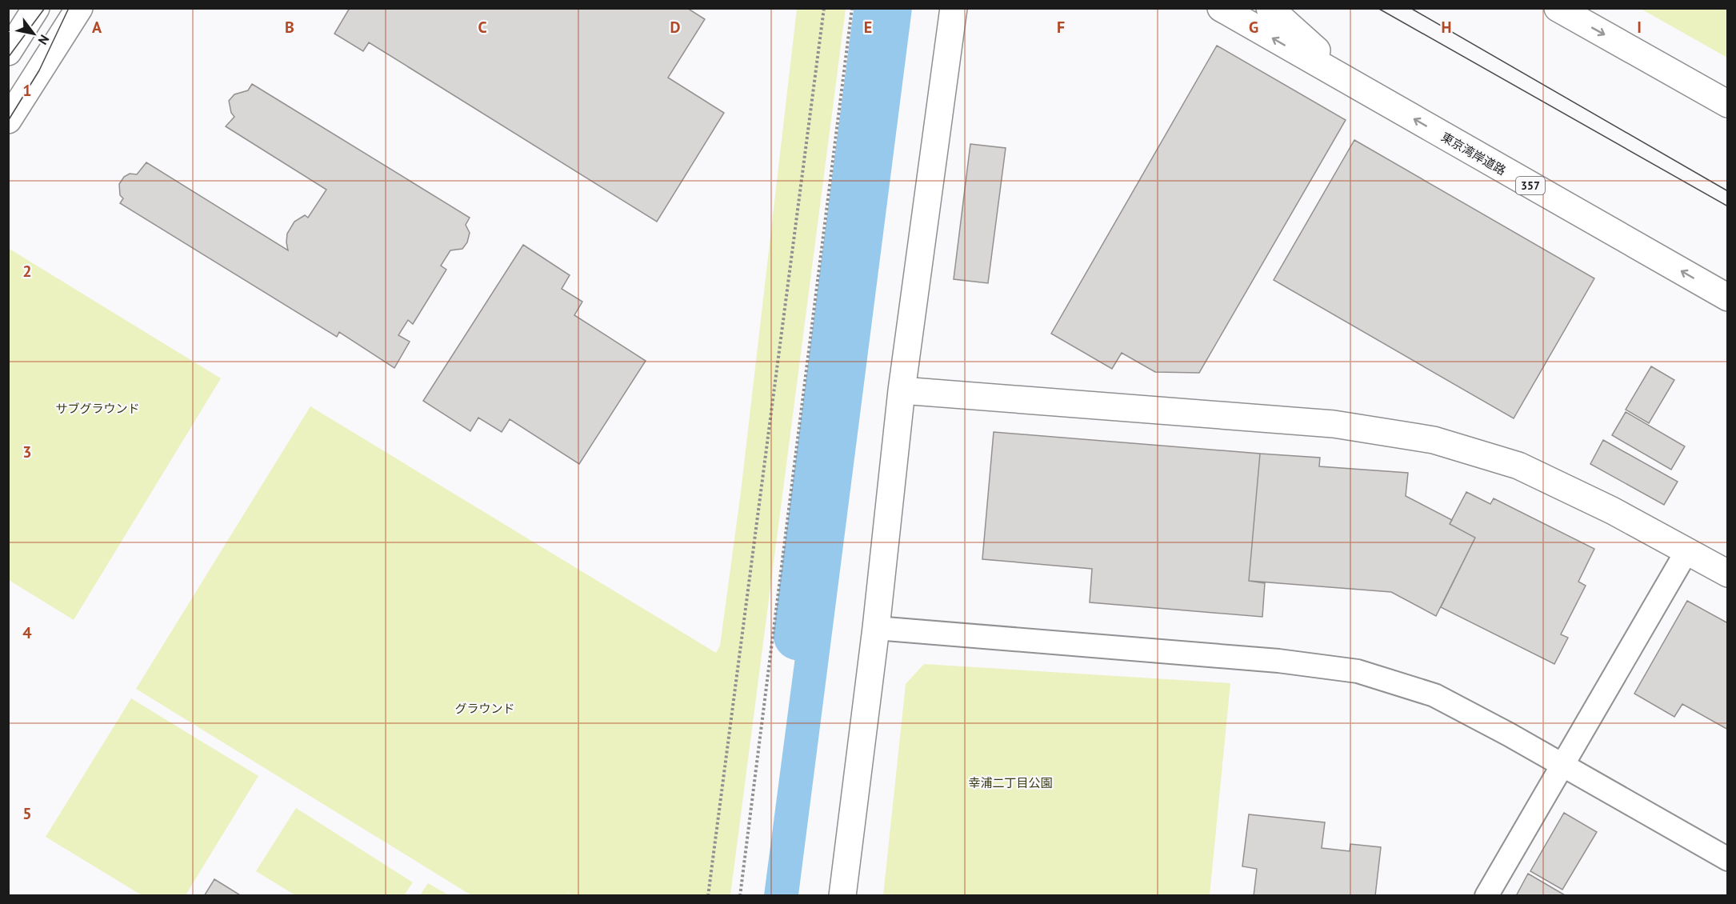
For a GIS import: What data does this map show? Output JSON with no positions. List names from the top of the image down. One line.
{"streets":{"main road":["東京湾岸道路","357"]},"crossings":[["東京湾岸道路","357"]],"parks":["サブグラウンド","グラウンド","幸浦二丁目公園"],"north":"bottom right","grid":{"columns":["A","B","C","D","E","F","G","H","I"],"rows":["1","2","3","4","5"]}}
